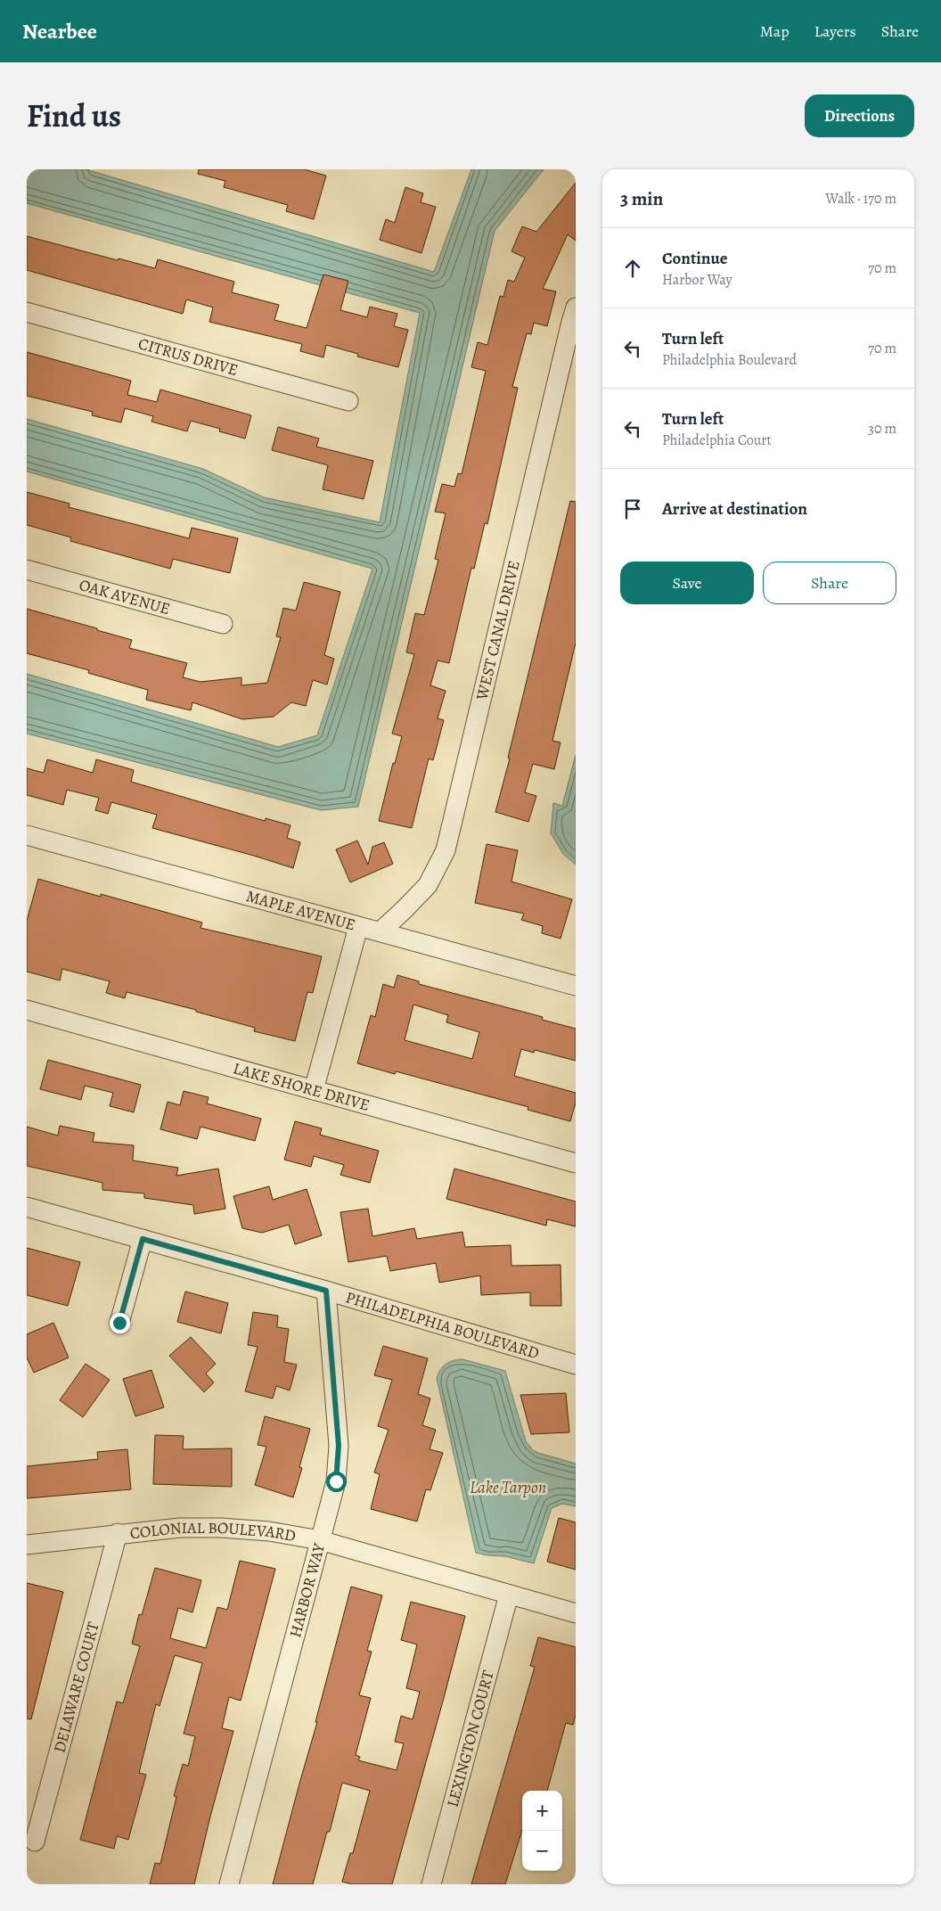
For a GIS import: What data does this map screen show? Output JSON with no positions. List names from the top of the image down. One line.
{"streets":{"street":["CITRUS DRIVE","OAK AVENUE","WEST CANAL DRIVE","MAPLE AVENUE","LAKE SHORE DRIVE","PHILADELPHIA BOULEVARD","COLONIAL BOULEVARD","HARBOR WAY","DELAWARE COURT","LEXINGTON COURT"]},"crossings":[["WEST CANAL DRIVE","MAPLE AVENUE"],["PHILADELPHIA BOULEVARD","HARBOR WAY"],["COLONIAL BOULEVARD","HARBOR WAY"],["COLONIAL BOULEVARD","DELAWARE COURT"],["COLONIAL BOULEVARD","LEXINGTON COURT"]],"water":["Lake Tarpon"],"page":{"header":"Nearbee","nav":["Map","Layers","Share"],"title":"Find us","buttons":["Directions",["Save","Share"]],"heading":["3 min","Walk · 170 m"],"list":[["Continue","Harbor Way","70 m"],["Turn left","Philadelphia Boulevard","70 m"],["Turn left","Philadelphia Court","30 m"],"Arrive at destination"],"map_buttons":["+","−"]}}
